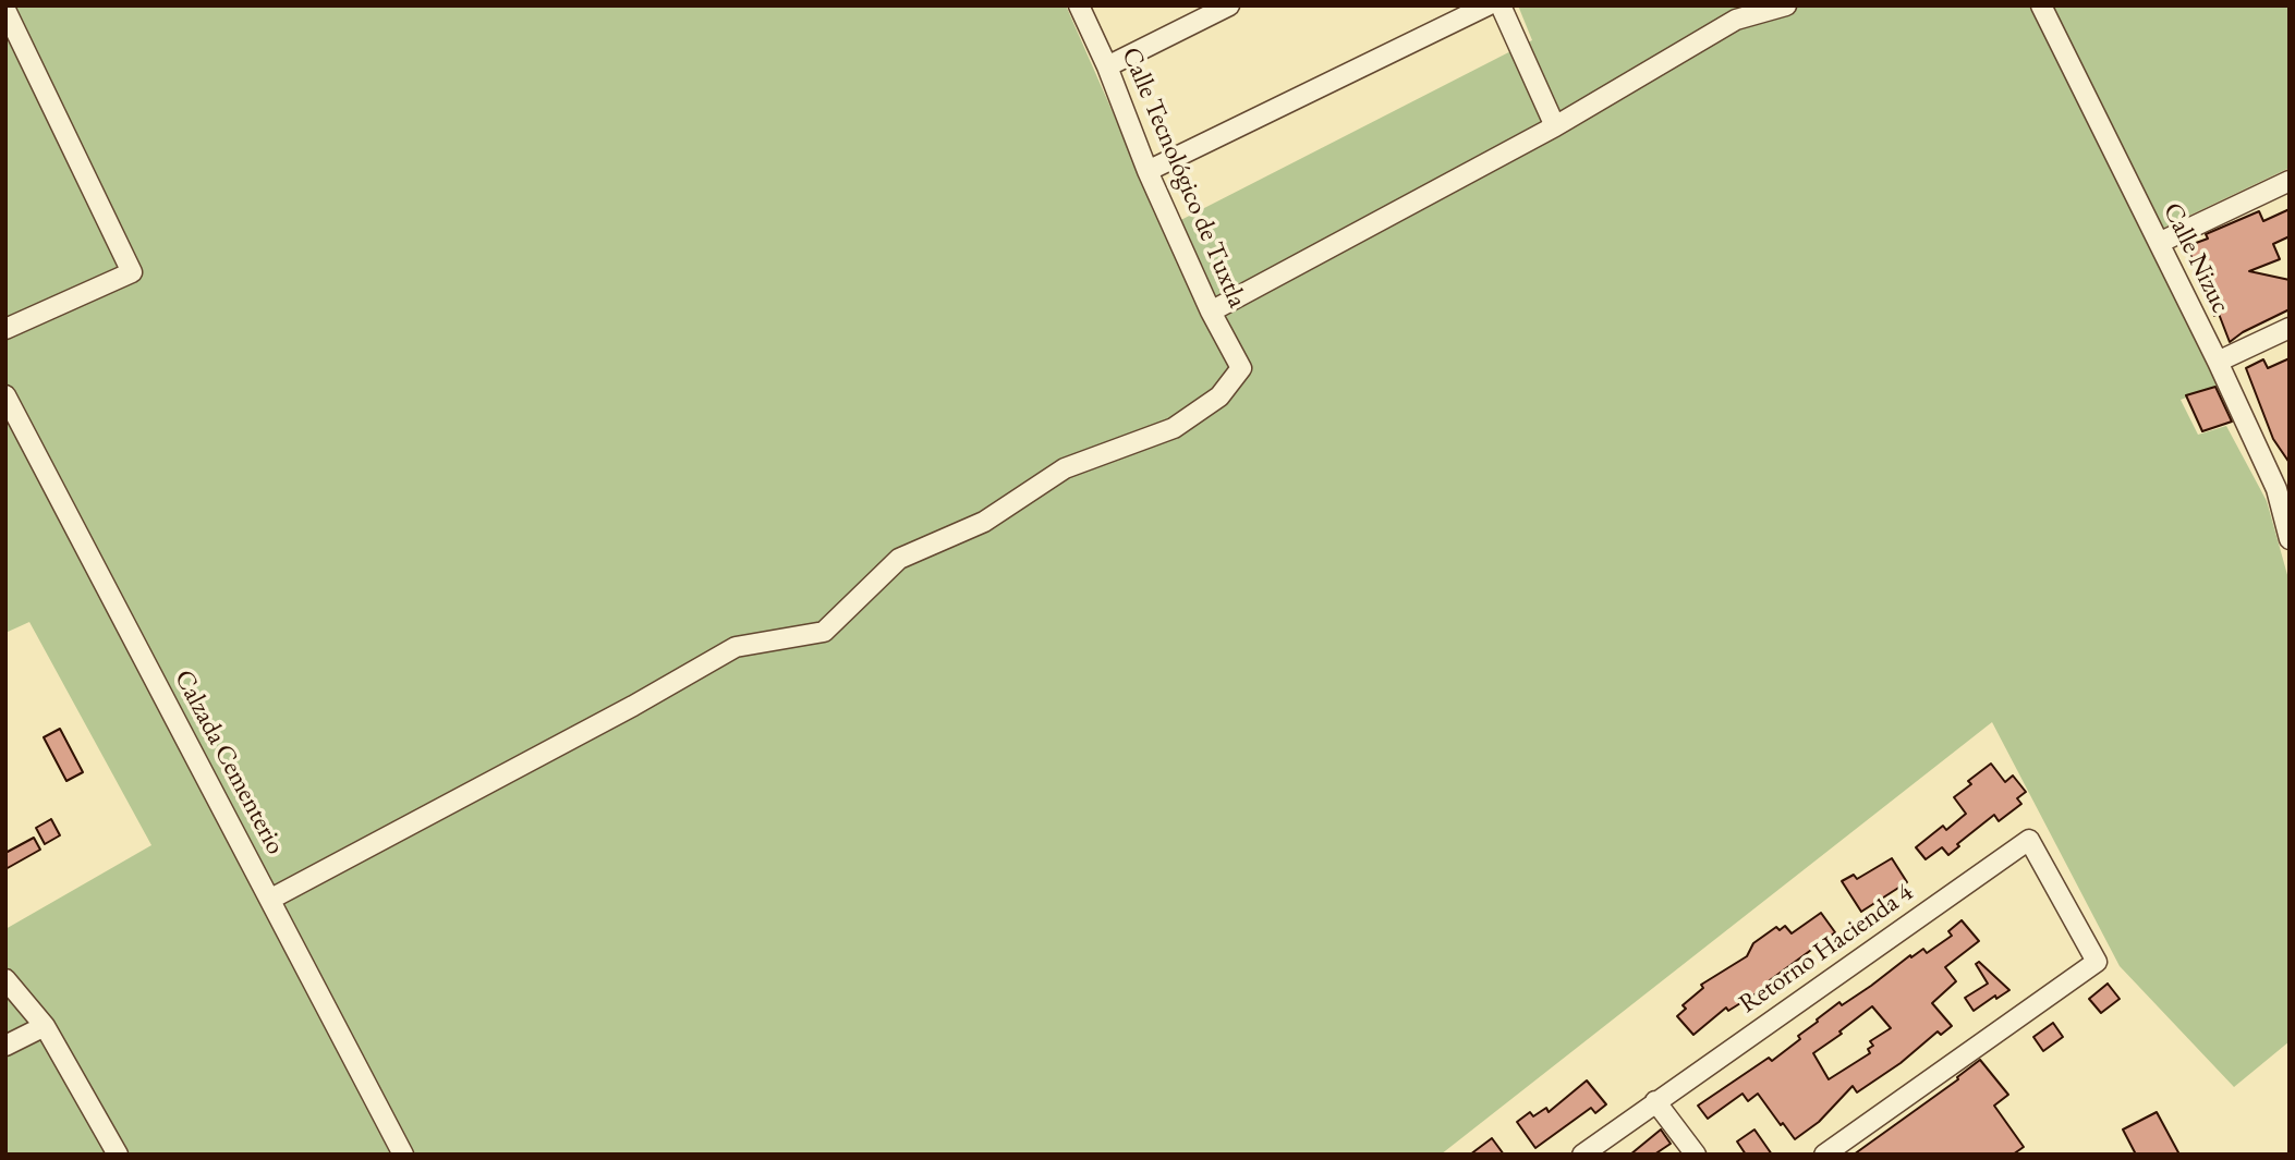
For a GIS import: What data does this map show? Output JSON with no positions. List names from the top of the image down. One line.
{"streets":{"street":["Calle Tecnológico de Tuxtla","Calle Nizuc","Calzada Cementerio","Retorno Hacienda 4"]},"crossings":[["Calle Tecnológico de Tuxtla","Calzada Cementerio"]]}
